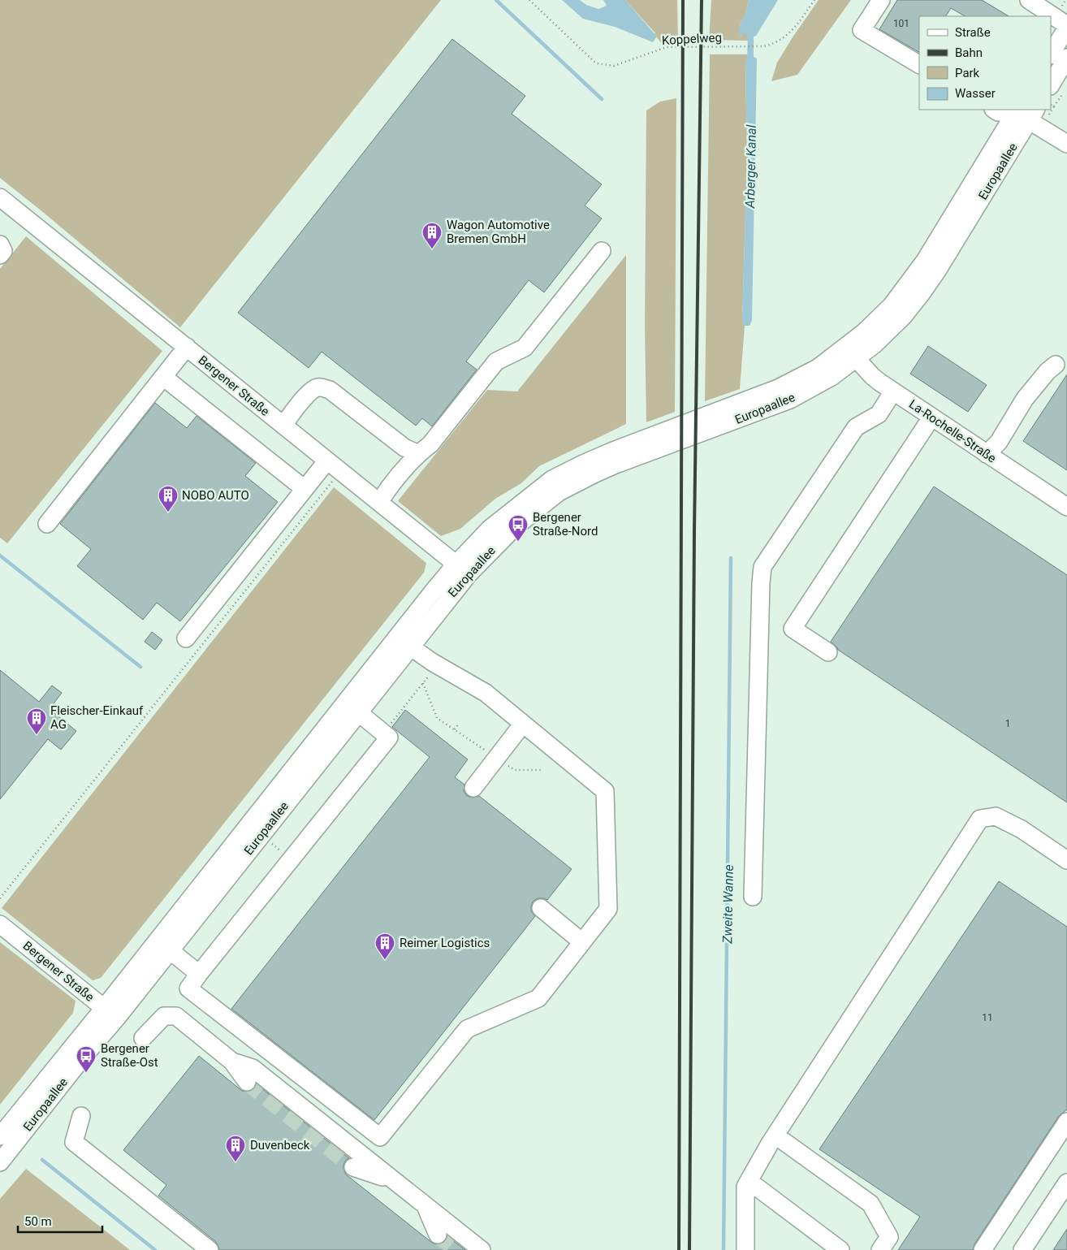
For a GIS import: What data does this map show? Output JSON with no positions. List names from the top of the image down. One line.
{"streets":{"street":["Europaallee","Bergener Straße","La-Rochelle-Straße"],"path":["Koppelweg"]},"crossings":[["Europaallee","Bergener Straße"],["Europaallee","La-Rochelle-Straße"]],"water":["Arberger Kanal","Zweite Wanne"],"places":{"building":["Wagon Automotive Bremen GmbH","NOBO AUTO","Fleischer-Einkauf AG","Reimer Logistics","Duvenbeck"],"bus stop":["Bergener Straße-Nord","Bergener Straße-Ost"]},"house_numbers":["101","1","11"],"legend":["Straße","Bahn","Park","Wasser"],"scale_bar":"50 m"}
